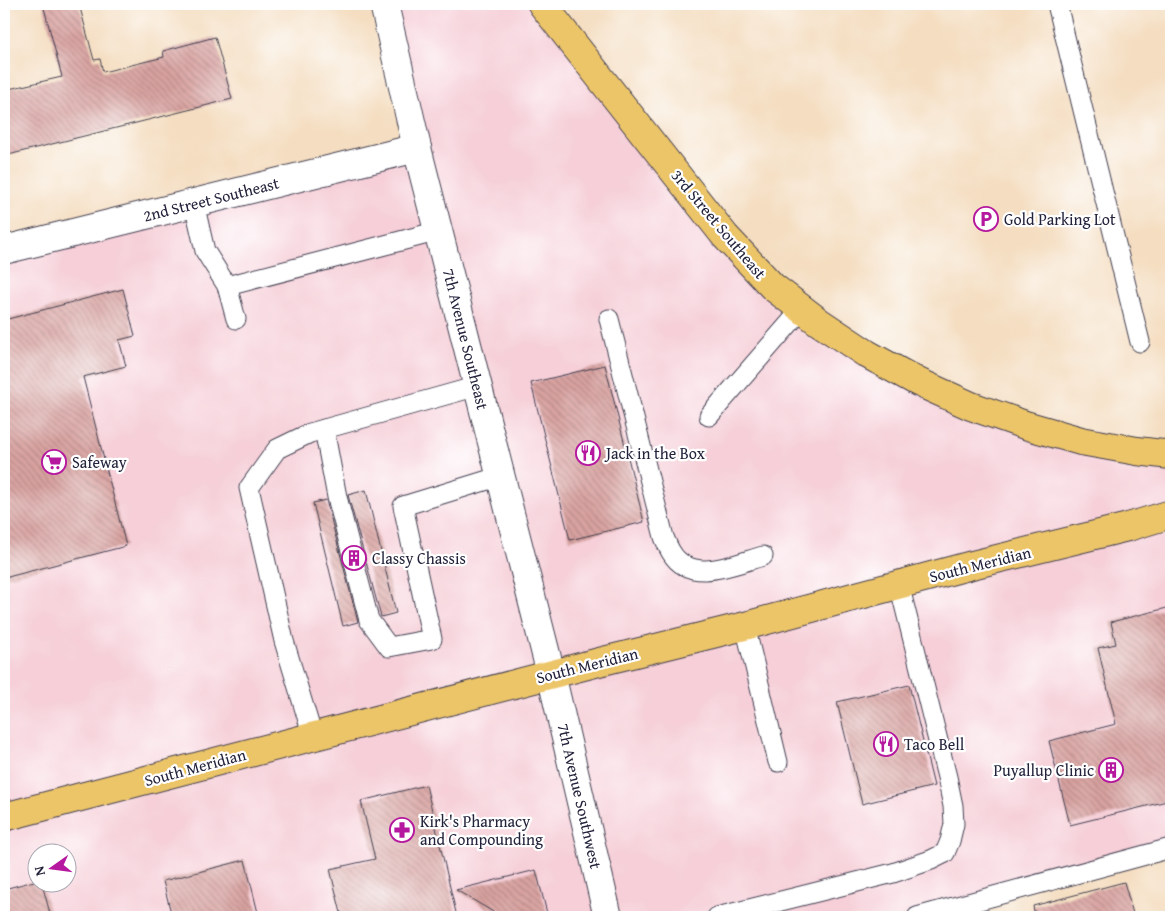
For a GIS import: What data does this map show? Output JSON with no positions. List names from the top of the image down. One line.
{"streets":{"main road":["3rd Street Southeast","South Meridian"],"street":["2nd Street Southeast","7th Avenue Southeast","7th Avenue Southwest"]},"crossings":[["2nd Street Southeast","7th Avenue Southeast"],["7th Avenue Southeast","South Meridian"],["7th Avenue Southeast","7th Avenue Southwest"],["South Meridian","7th Avenue Southwest"]],"places":{"parking":["Gold Parking Lot"],"restaurant":["Jack in the Box","Taco Bell"],"supermarket":["Safeway"],"building":["Classy Chassis","Puyallup Clinic"],"pharmacy":["Kirk's Pharmacy and Compounding"]},"north":"left"}
